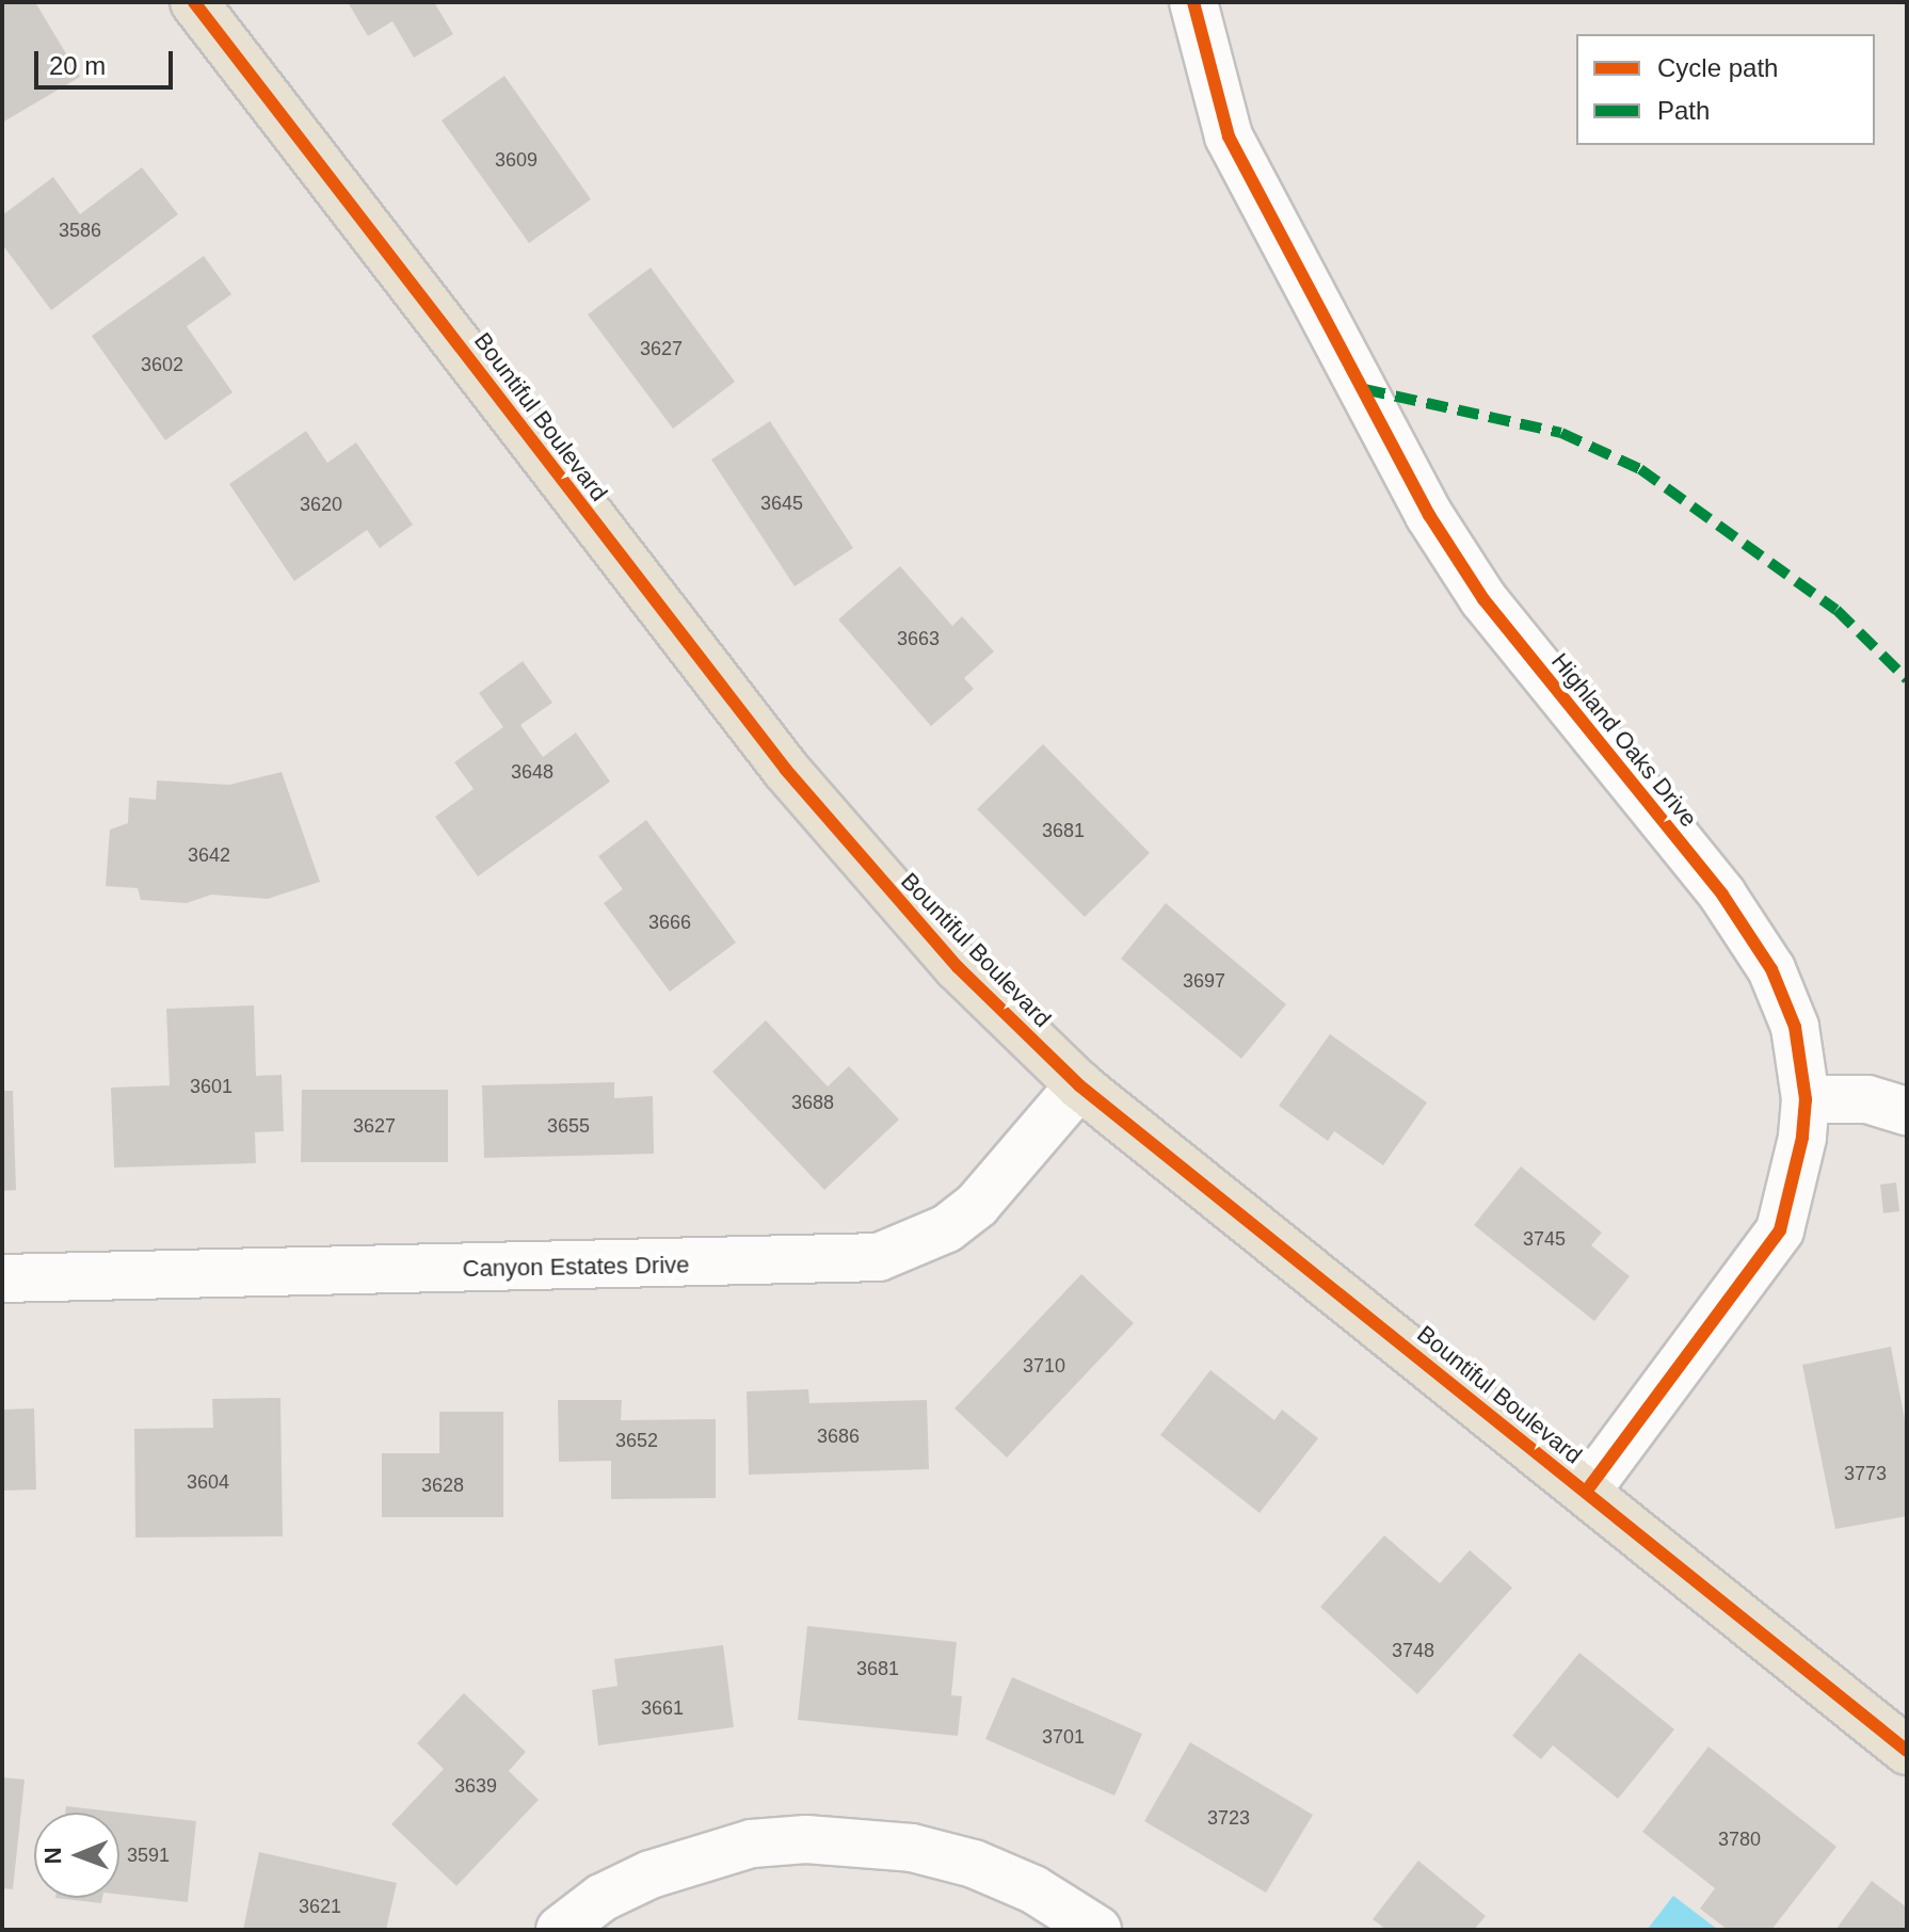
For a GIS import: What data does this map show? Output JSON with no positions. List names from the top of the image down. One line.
{"streets":{"main road":["Bountiful Boulevard"],"street":["Highland Oaks Drive","Canyon Estates Drive"]},"crossings":[["Bountiful Boulevard","Highland Oaks Drive"],["Bountiful Boulevard","Canyon Estates Drive"]],"house_numbers":["3609","3586","3627","3602","3645","3620","3663","3648","3681","3642","3666","3697","3601","3688","3627","3655","3745","3710","3686","3652","3773","3604","3628","3748","3681","3661","3701","3639","3723","3780","3591","3621"],"legend":["Cycle path","Path"],"scale_bar":"20 m","north":"left"}
